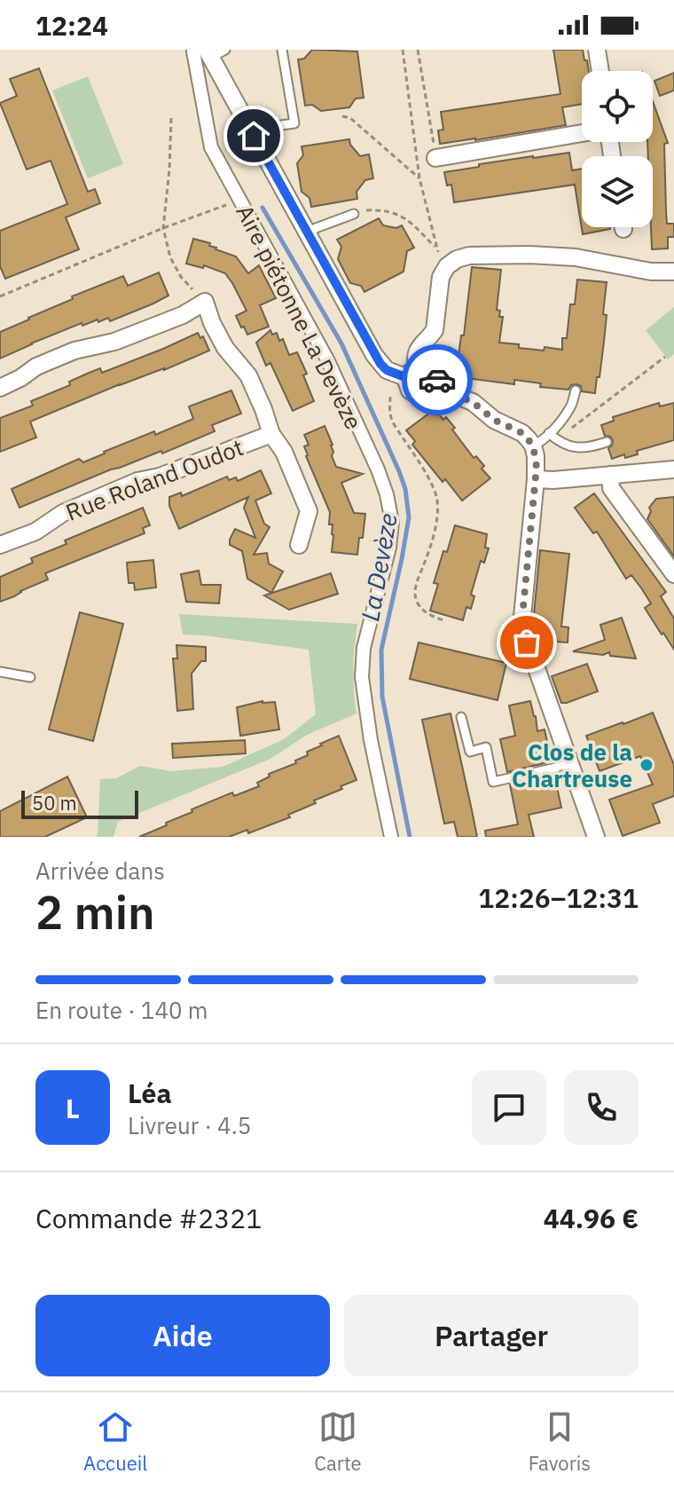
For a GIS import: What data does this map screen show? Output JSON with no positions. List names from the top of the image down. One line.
{"streets":{"street":["Aire piétonne La Devèze","Rue Roland Oudot"]},"water":["La Devèze"],"places":["Clos de la Chartreuse"],"scale_bar":"50 m","page":{"status":"12:24","scale":"50 m","heading":["2 min","Arrivée dans","12:26–12:31"],"panel":["Léa","Livreur · 4.5","Commande #2321","44.96 €"],"bar":"En route · 140 m","round":"L","buttons":["Aide","Partager"],"tabs":["Accueil","Carte","Favoris"]}}
